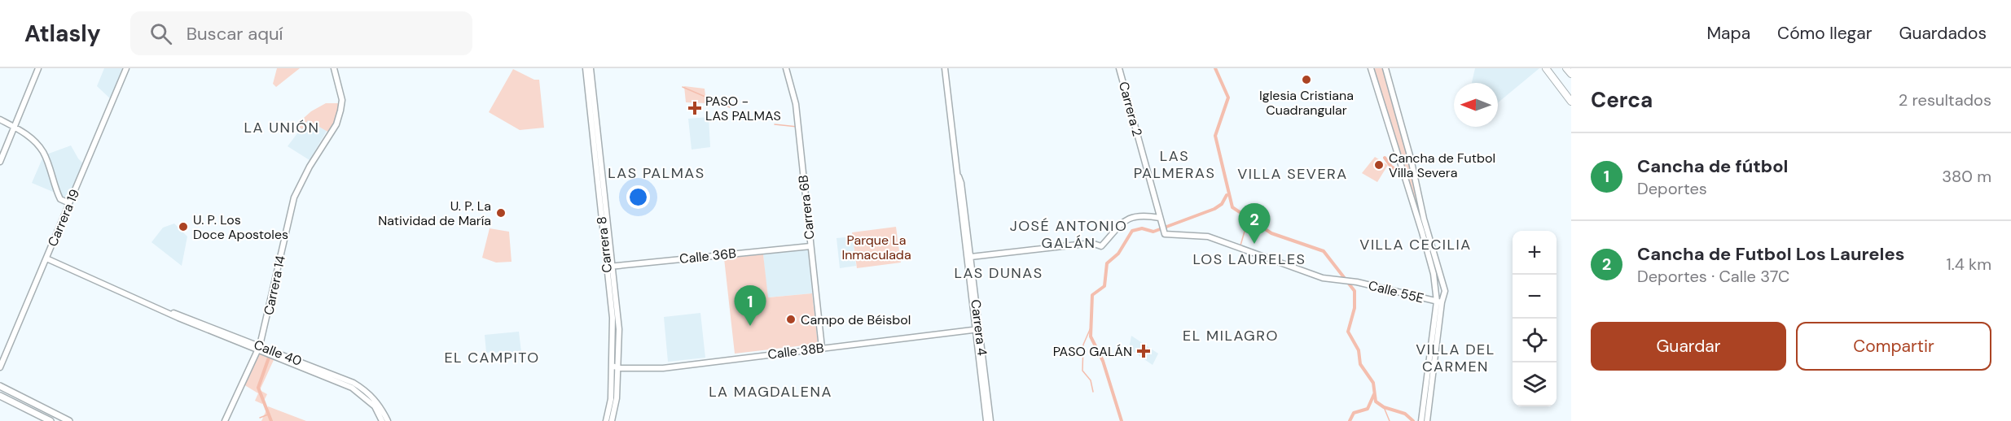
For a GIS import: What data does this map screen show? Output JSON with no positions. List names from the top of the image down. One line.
{"streets":{"street":["Carrera 2","Carrera 6B","Carrera 19","Carrera 8","Calle 36B","Carrera 14","Calle 55E","Carrera 4","Calle 38B","Calle 40"]},"crossings":[["Carrera 2","Calle 55E"],["Carrera 6B","Calle 36B"],["Carrera 6B","Calle 38B"],["Carrera 19","Calle 40"],["Carrera 8","Calle 36B"],["Carrera 8","Calle 38B"],["Carrera 14","Calle 40"],["Carrera 4","Calle 38B"]],"districts":["LA UNIÓN","LAS PALMERAS","LAS PALMAS","VILLA SEVERA","JOSÉ ANTONIO GALÁN","VILLA CECILIA","LOS LAURELES","LAS DUNAS","EL MILAGRO","VILLA DEL CARMEN","EL CAMPITO","LA MAGDALENA"],"parks":["Parque La Inmaculada"],"places":{"other":["Iglesia Cristiana Cuadrangular","Cancha de Futbol Villa Severa","U. P. La Natividad de María","U. P. Los Doce Apostoles","Campo de Béisbol"],"health":["PASO - LAS PALMAS","PASO GALÁN"]},"north":"left","page":{"header":"Atlasly","search":"Buscar aquí","nav":["Mapa","Cómo llegar","Guardados"],"heading":["Cerca","2 resultados"],"list":[{"mark":"1","name":"Cancha de fútbol","note":"Deportes","value":"380 m"},{"mark":"2","name":"Cancha de Futbol Los Laureles","note":"Deportes · Calle 37C","value":"1.4 km"}],"pins":["2","1"],"map_buttons":["+","−"],"buttons":["Guardar","Compartir"]}}
